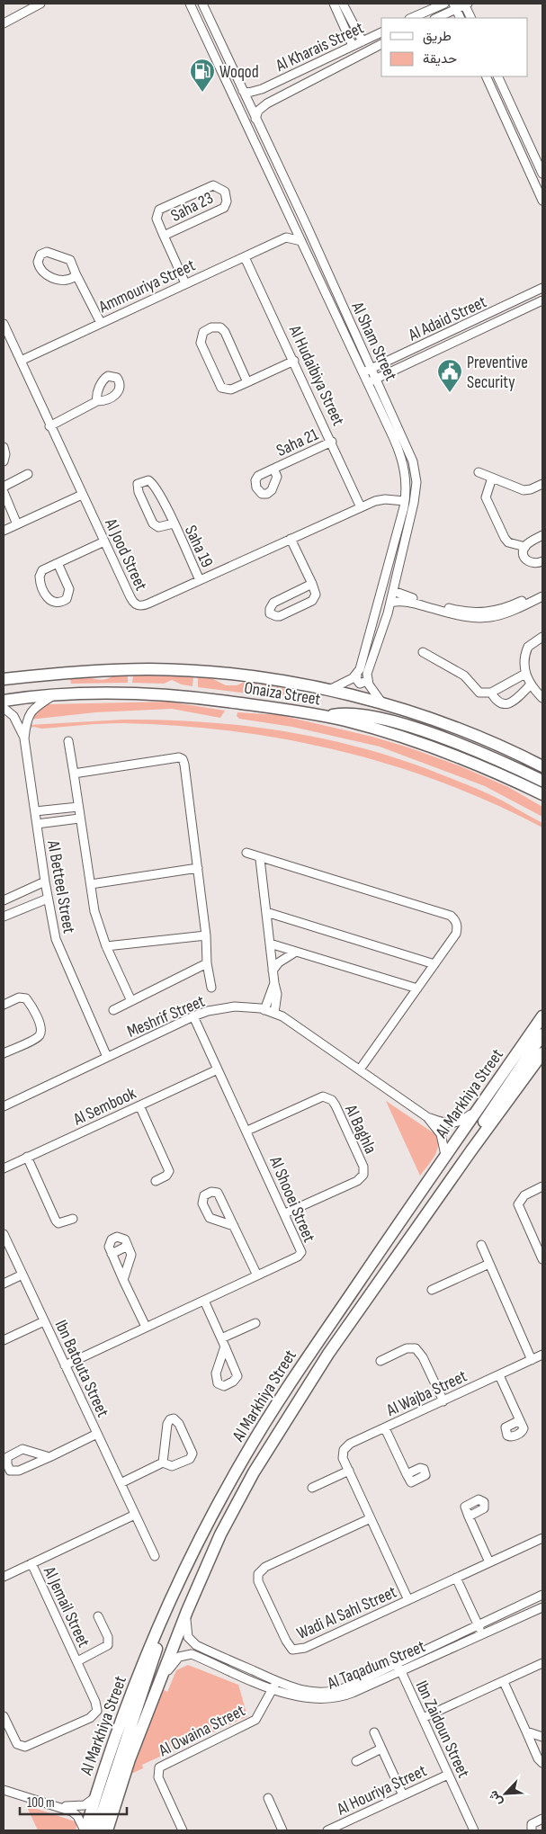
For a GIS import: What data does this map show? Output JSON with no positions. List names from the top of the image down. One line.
{"streets":{"highway":["Onaiza Street","Al Markhiya Street"],"street":["Al Kharais Street","Saha 23","Ammouriya Street","Al Adaid Street","Al Sham Street","Al Hudaibiya Street","Saha 21","Saha 19","Al Jood Street","Al Betteel Street","Meshrif Street","Al Sembook","Al Baghla","Al Shooei Street","Ibn Batouta Street","Al Wajba Street","Al Jemail Street","Wadi Al Sahl Street","Al Taqadum Street","Ibn Zaidoun Street","Al Owaina Street","Al Houriya Street"]},"crossings":[["Al Kharais Street","Al Sham Street"],["Saha 23","Ammouriya Street"],["Ammouriya Street","Al Hudaibiya Street"],["Ammouriya Street","Al Jood Street"],["Al Adaid Street","Al Sham Street"],["Al Sham Street","Al Jood Street"],["Al Hudaibiya Street","Saha 21"],["Al Hudaibiya Street","Al Jood Street"],["Saha 19","Al Jood Street"],["Onaiza Street","Al Betteel Street"],["Al Betteel Street","Meshrif Street"],["Meshrif Street","Al Markhiya Street"],["Meshrif Street","Al Shooei Street"],["Al Markhiya Street","Al Taqadum Street"],["Al Sembook","Al Shooei Street"],["Al Baghla","Al Shooei Street"],["Al Shooei Street","Ibn Batouta Street"],["Al Wajba Street","Wadi Al Sahl Street"],["Al Taqadum Street","Ibn Zaidoun Street"],["Al Taqadum Street","Al Owaina Street"],["Ibn Zaidoun Street","Al Houriya Street"]],"places":{"fuel station":["Woqod"],"public building":["Preventive Security"]},"legend":["طريق","حديقة"],"scale_bar":"100 m","north":"bottom left"}
